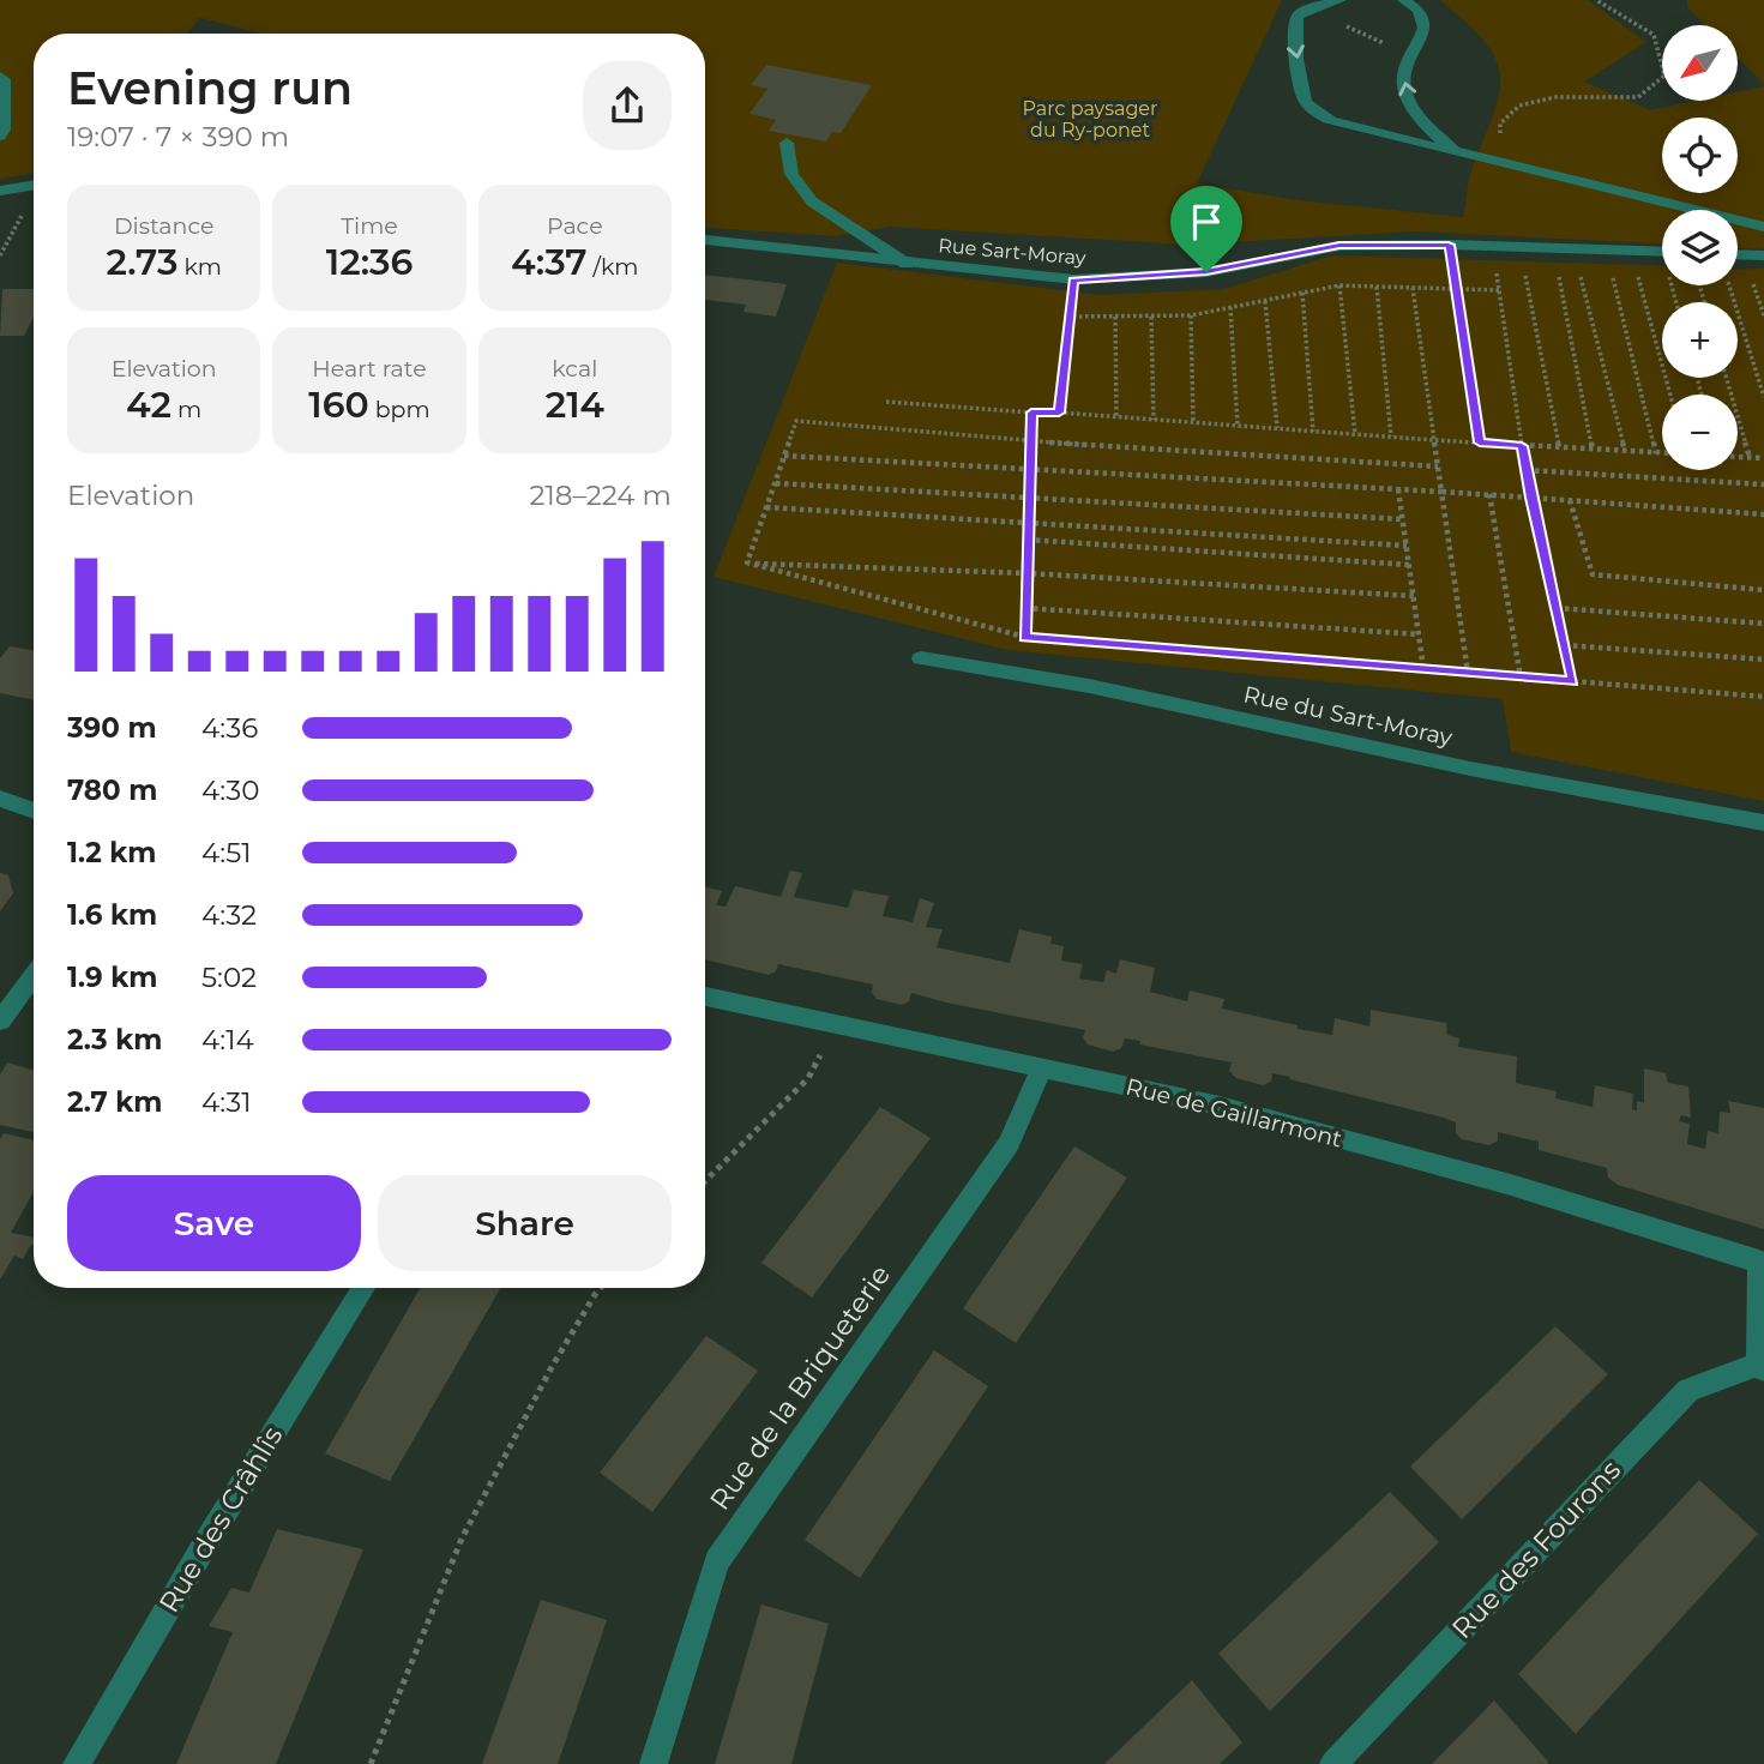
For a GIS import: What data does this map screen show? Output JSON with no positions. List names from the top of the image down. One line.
{"streets":{"street":["Rue Sart-Moray","Rue du Sart-Moray","Rue de Gaillarmont","Rue de la Briqueterie","Rue des Crâhlîs","Rue des Fourons"]},"crossings":[["Rue de Gaillarmont","Rue de la Briqueterie"]],"parks":["Parc paysager du Ry-ponet"],"north":"bottom left","page":{"map_buttons":["+","−"],"heading":["Evening run","19:07 · 7 × 390 m"],"stats":[["Distance","2.73 km"],["Time","12:36"],["Pace","4:37 /km"],["Elevation","42 m"],["Heart rate","160 bpm"],["kcal","214"]],"chart":["Elevation","218–224 m"],"list":[{"name":"390 m","note":"4:36"},{"name":"780 m","note":"4:30"},{"name":"1.2 km","note":"4:51"},{"name":"1.6 km","note":"4:32"},{"name":"1.9 km","note":"5:02"},{"name":"2.3 km","note":"4:14"},{"name":"2.7 km","note":"4:31"}],"buttons":["Save","Share"]}}
